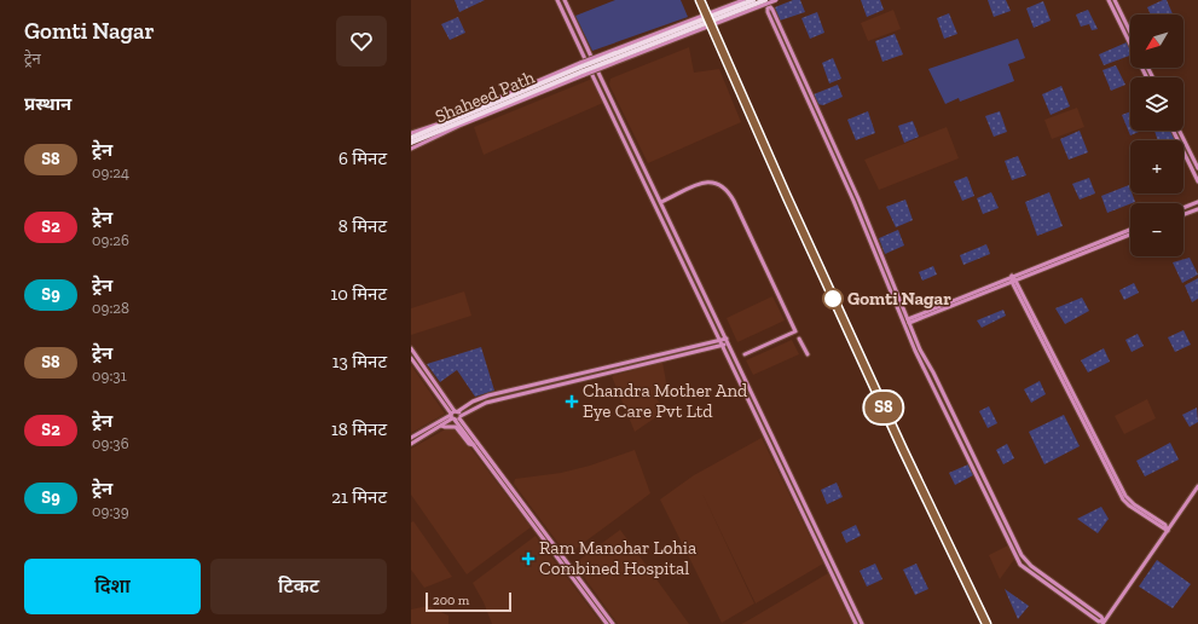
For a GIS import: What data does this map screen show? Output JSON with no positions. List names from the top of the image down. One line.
{"streets":{"highway":["Shaheed Path"]},"places":{"other":["Gomti Nagar"],"health":["Chandra Mother And Eye Care Pvt Ltd","Ram Manohar Lohia Combined Hospital"]},"scale_bar":"200 m","north":"bottom left","page":{"heading":[["Gomti Nagar","ट्रेन"],"प्रस्थान"],"on_map":"S8","map_buttons":["+","−"],"list":[{"mark":"S8","name":"ट्रेन","note":"09:24","value":"6 मिनट"},{"mark":"S2","name":"ट्रेन","note":"09:26","value":"8 मिनट"},{"mark":"S9","name":"ट्रेन","note":"09:28","value":"10 मिनट"},{"mark":"S8","name":"ट्रेन","note":"09:31","value":"13 मिनट"},{"mark":"S2","name":"ट्रेन","note":"09:36","value":"18 मिनट"},{"mark":"S9","name":"ट्रेन","note":"09:39","value":"21 मिनट"}],"buttons":["दिशा","टिकट"],"scale":"200 m"}}
